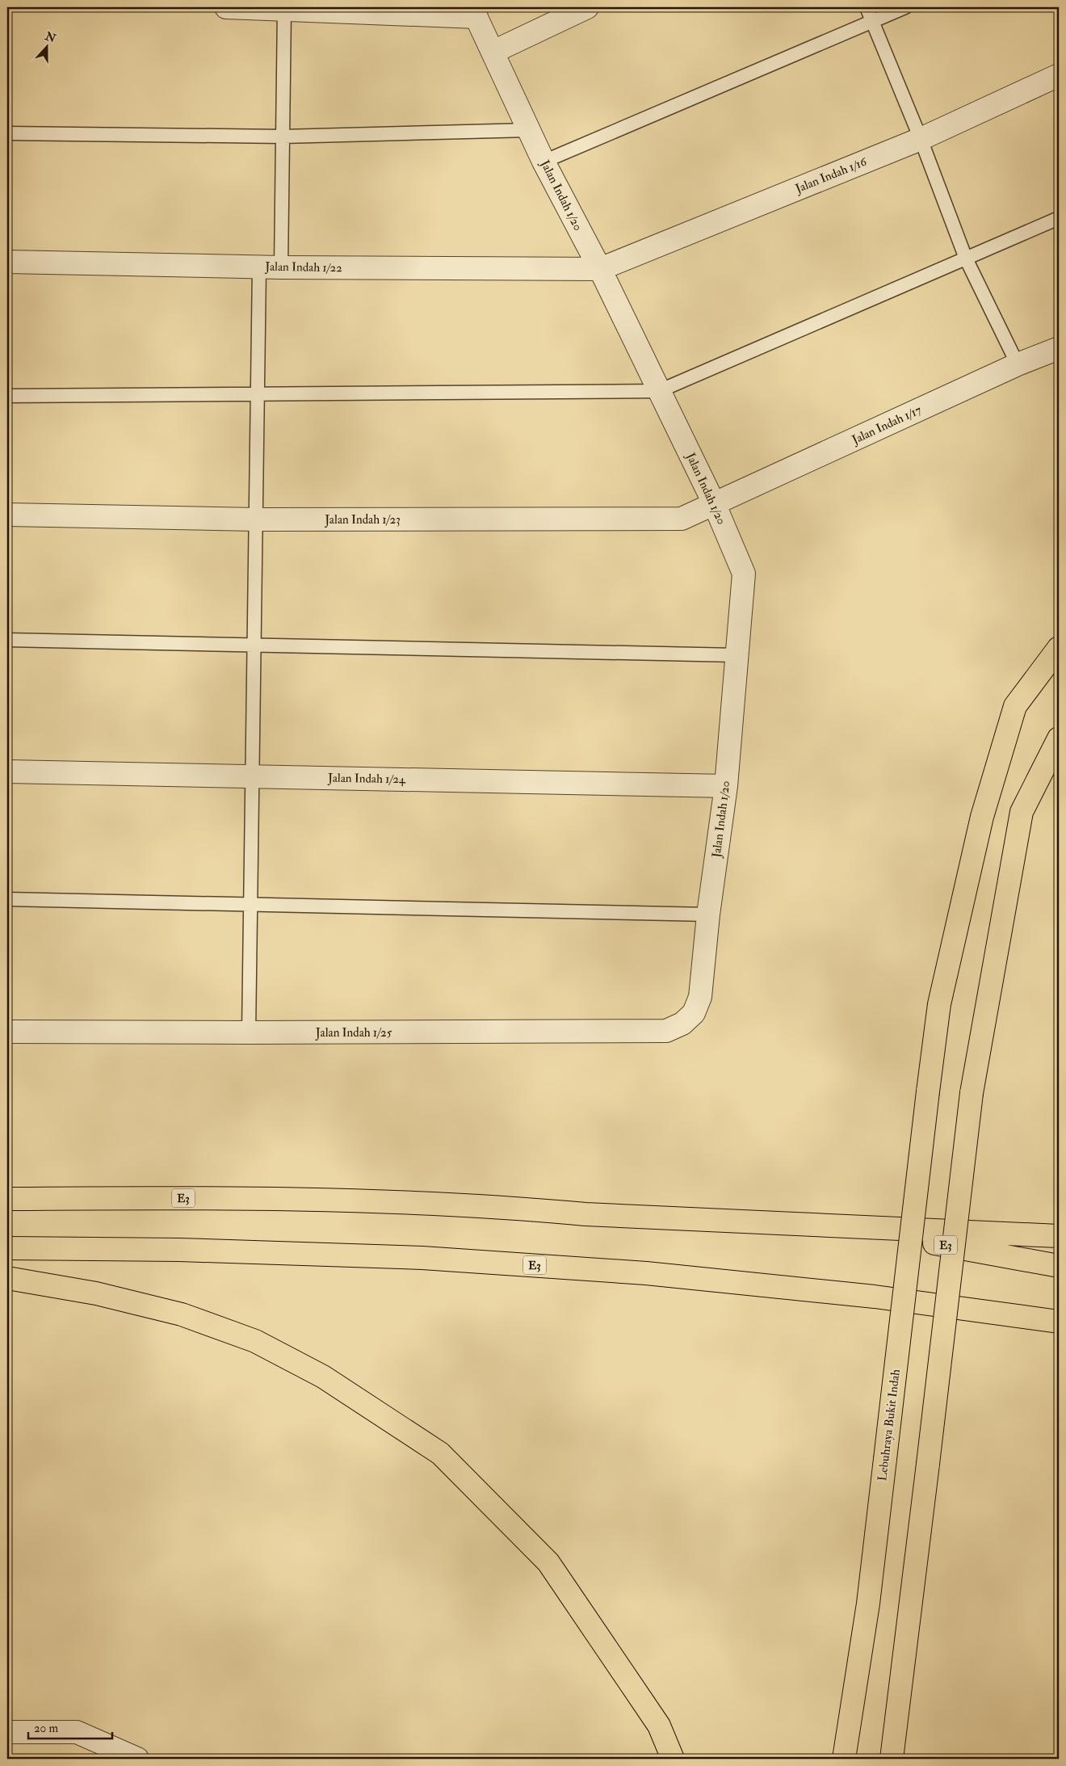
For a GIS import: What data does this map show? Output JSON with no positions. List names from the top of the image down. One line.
{"streets":{"highway":["E3","Lebuhraya Bukit Indah"],"street":["Jalan Indah 1/16","Jalan Indah 1/20","Jalan Indah 1/22","Jalan Indah 1/17","Jalan Indah 1/23","Jalan Indah 1/24","Jalan Indah 1/25"]},"crossings":[["Jalan Indah 1/16","Jalan Indah 1/20"],["Jalan Indah 1/16","Jalan Indah 1/22"],["Jalan Indah 1/20","Jalan Indah 1/22"],["Jalan Indah 1/20","Jalan Indah 1/17"],["Jalan Indah 1/20","Jalan Indah 1/23"],["Jalan Indah 1/20","Jalan Indah 1/24"],["Jalan Indah 1/20","Jalan Indah 1/25"],["Jalan Indah 1/17","Jalan Indah 1/23"]],"scale_bar":"20 m","north":"top"}
